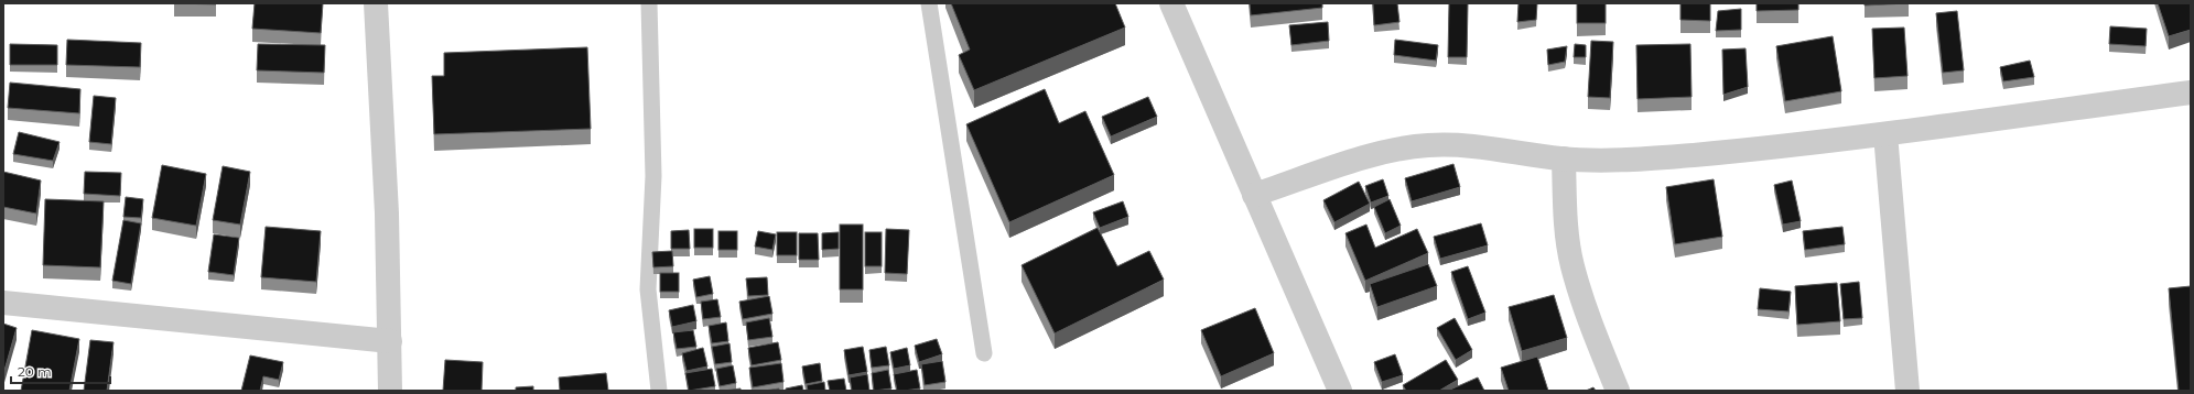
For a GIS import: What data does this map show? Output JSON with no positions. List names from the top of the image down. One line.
{"scale_bar":"20 m"}
